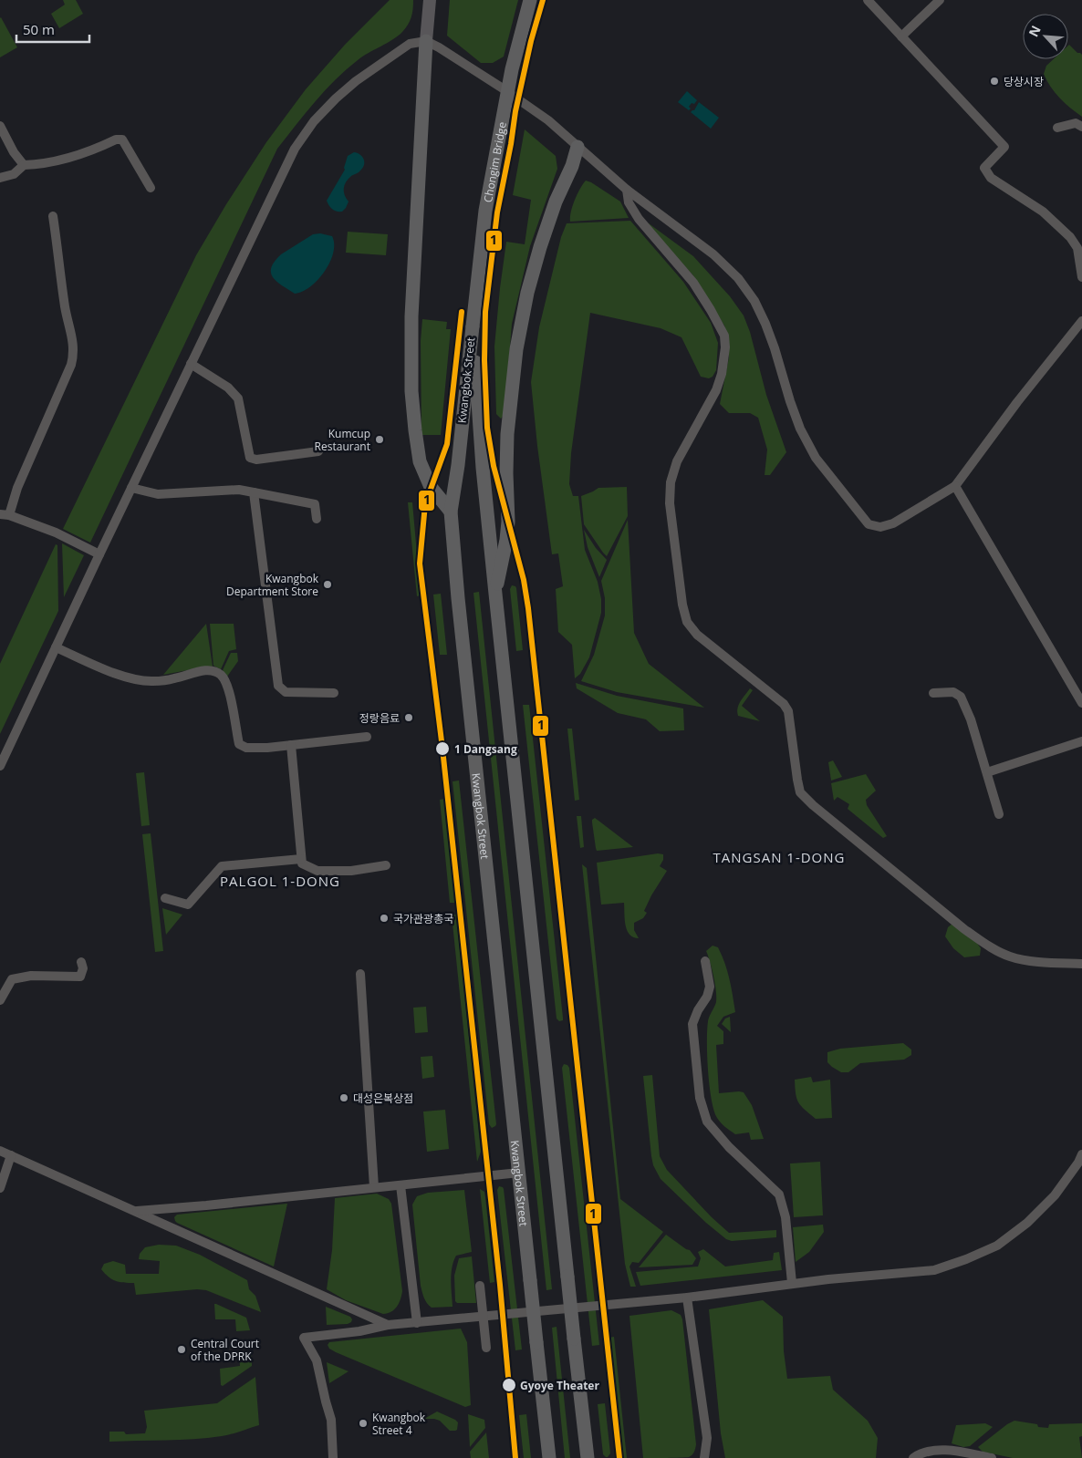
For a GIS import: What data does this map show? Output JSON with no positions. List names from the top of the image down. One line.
{"streets":{"highway":["Chongim Bridge","Kwangbok Street"]},"crossings":[["Chongim Bridge","Kwangbok Street"]],"districts":["TANGSAN 1-DONG","PALGOL 1-DONG"],"places":["당상시장","Kumcup Restaurant","Kwangbok Department Store","정랑음료","1 Dangsang","국가관광총국","대성은복상점","Central Court of the DPRK","Gyoye Theater","Kwangbok Street 4"],"lines":["tram line 1"],"scale_bar":"50 m","north":"top left"}
